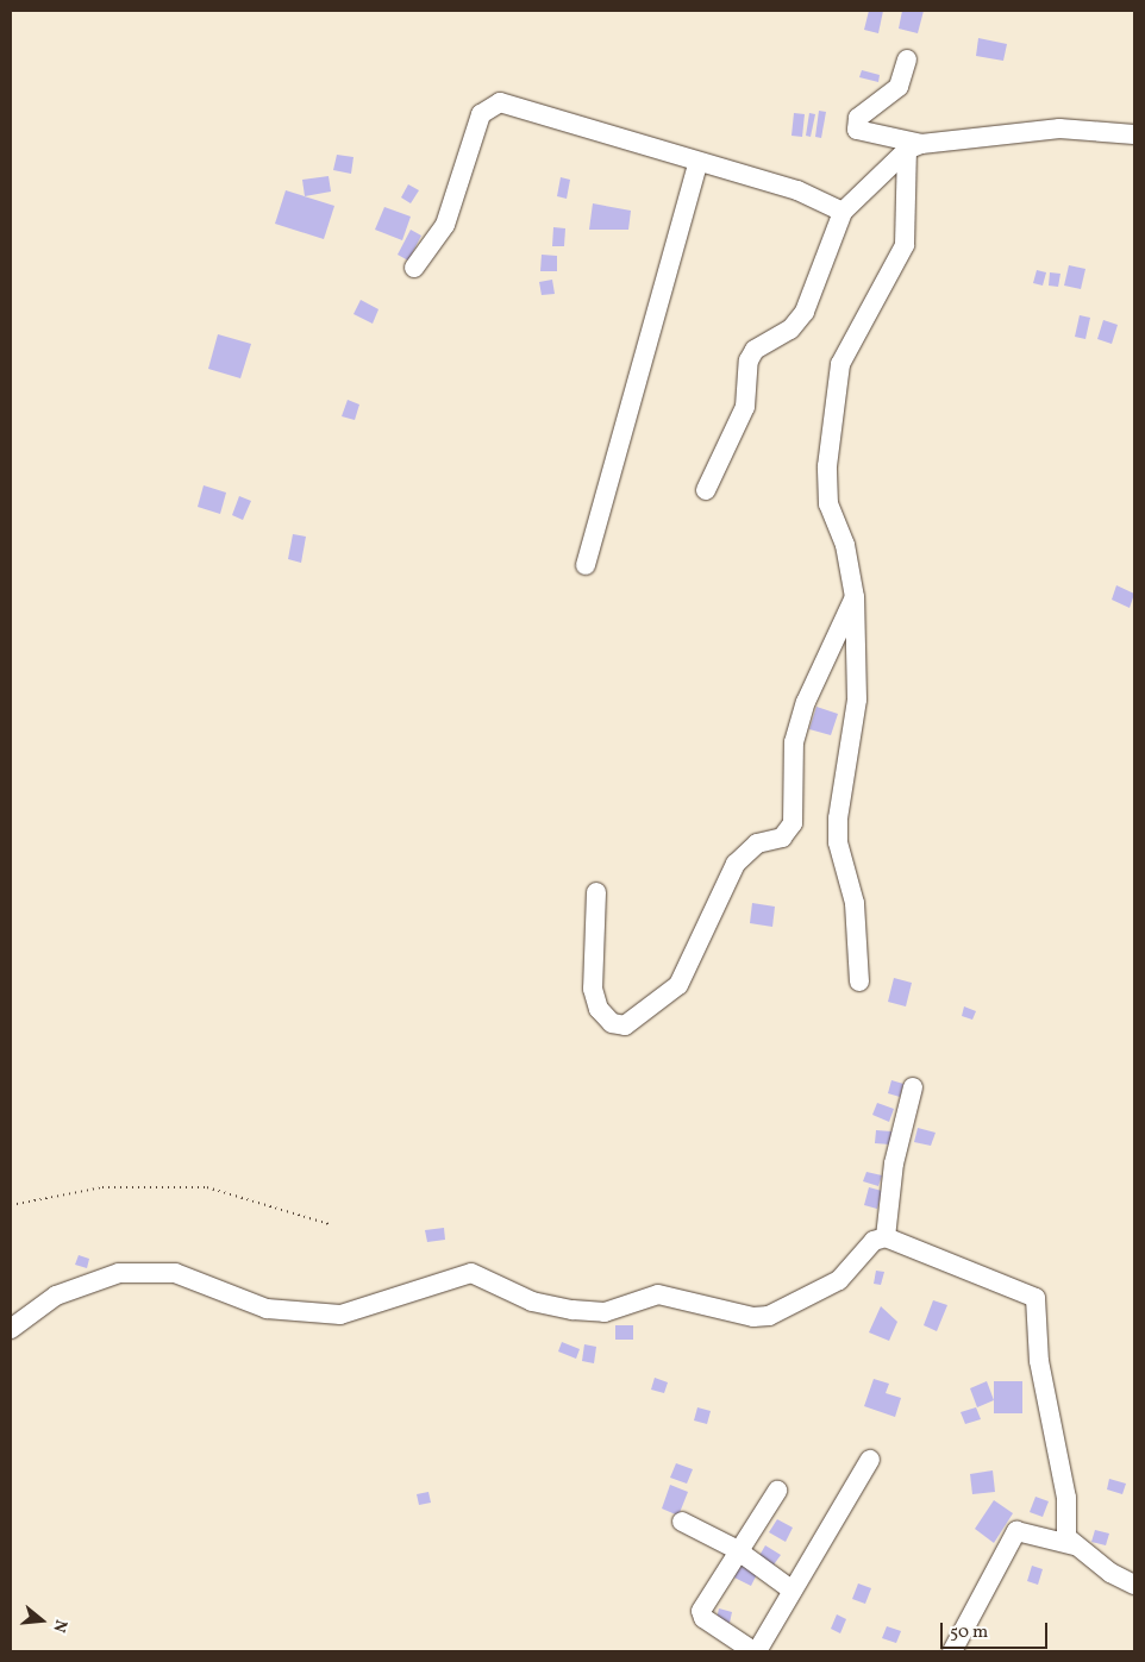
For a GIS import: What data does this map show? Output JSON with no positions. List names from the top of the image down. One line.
{"scale_bar":"50 m","north":"right"}
